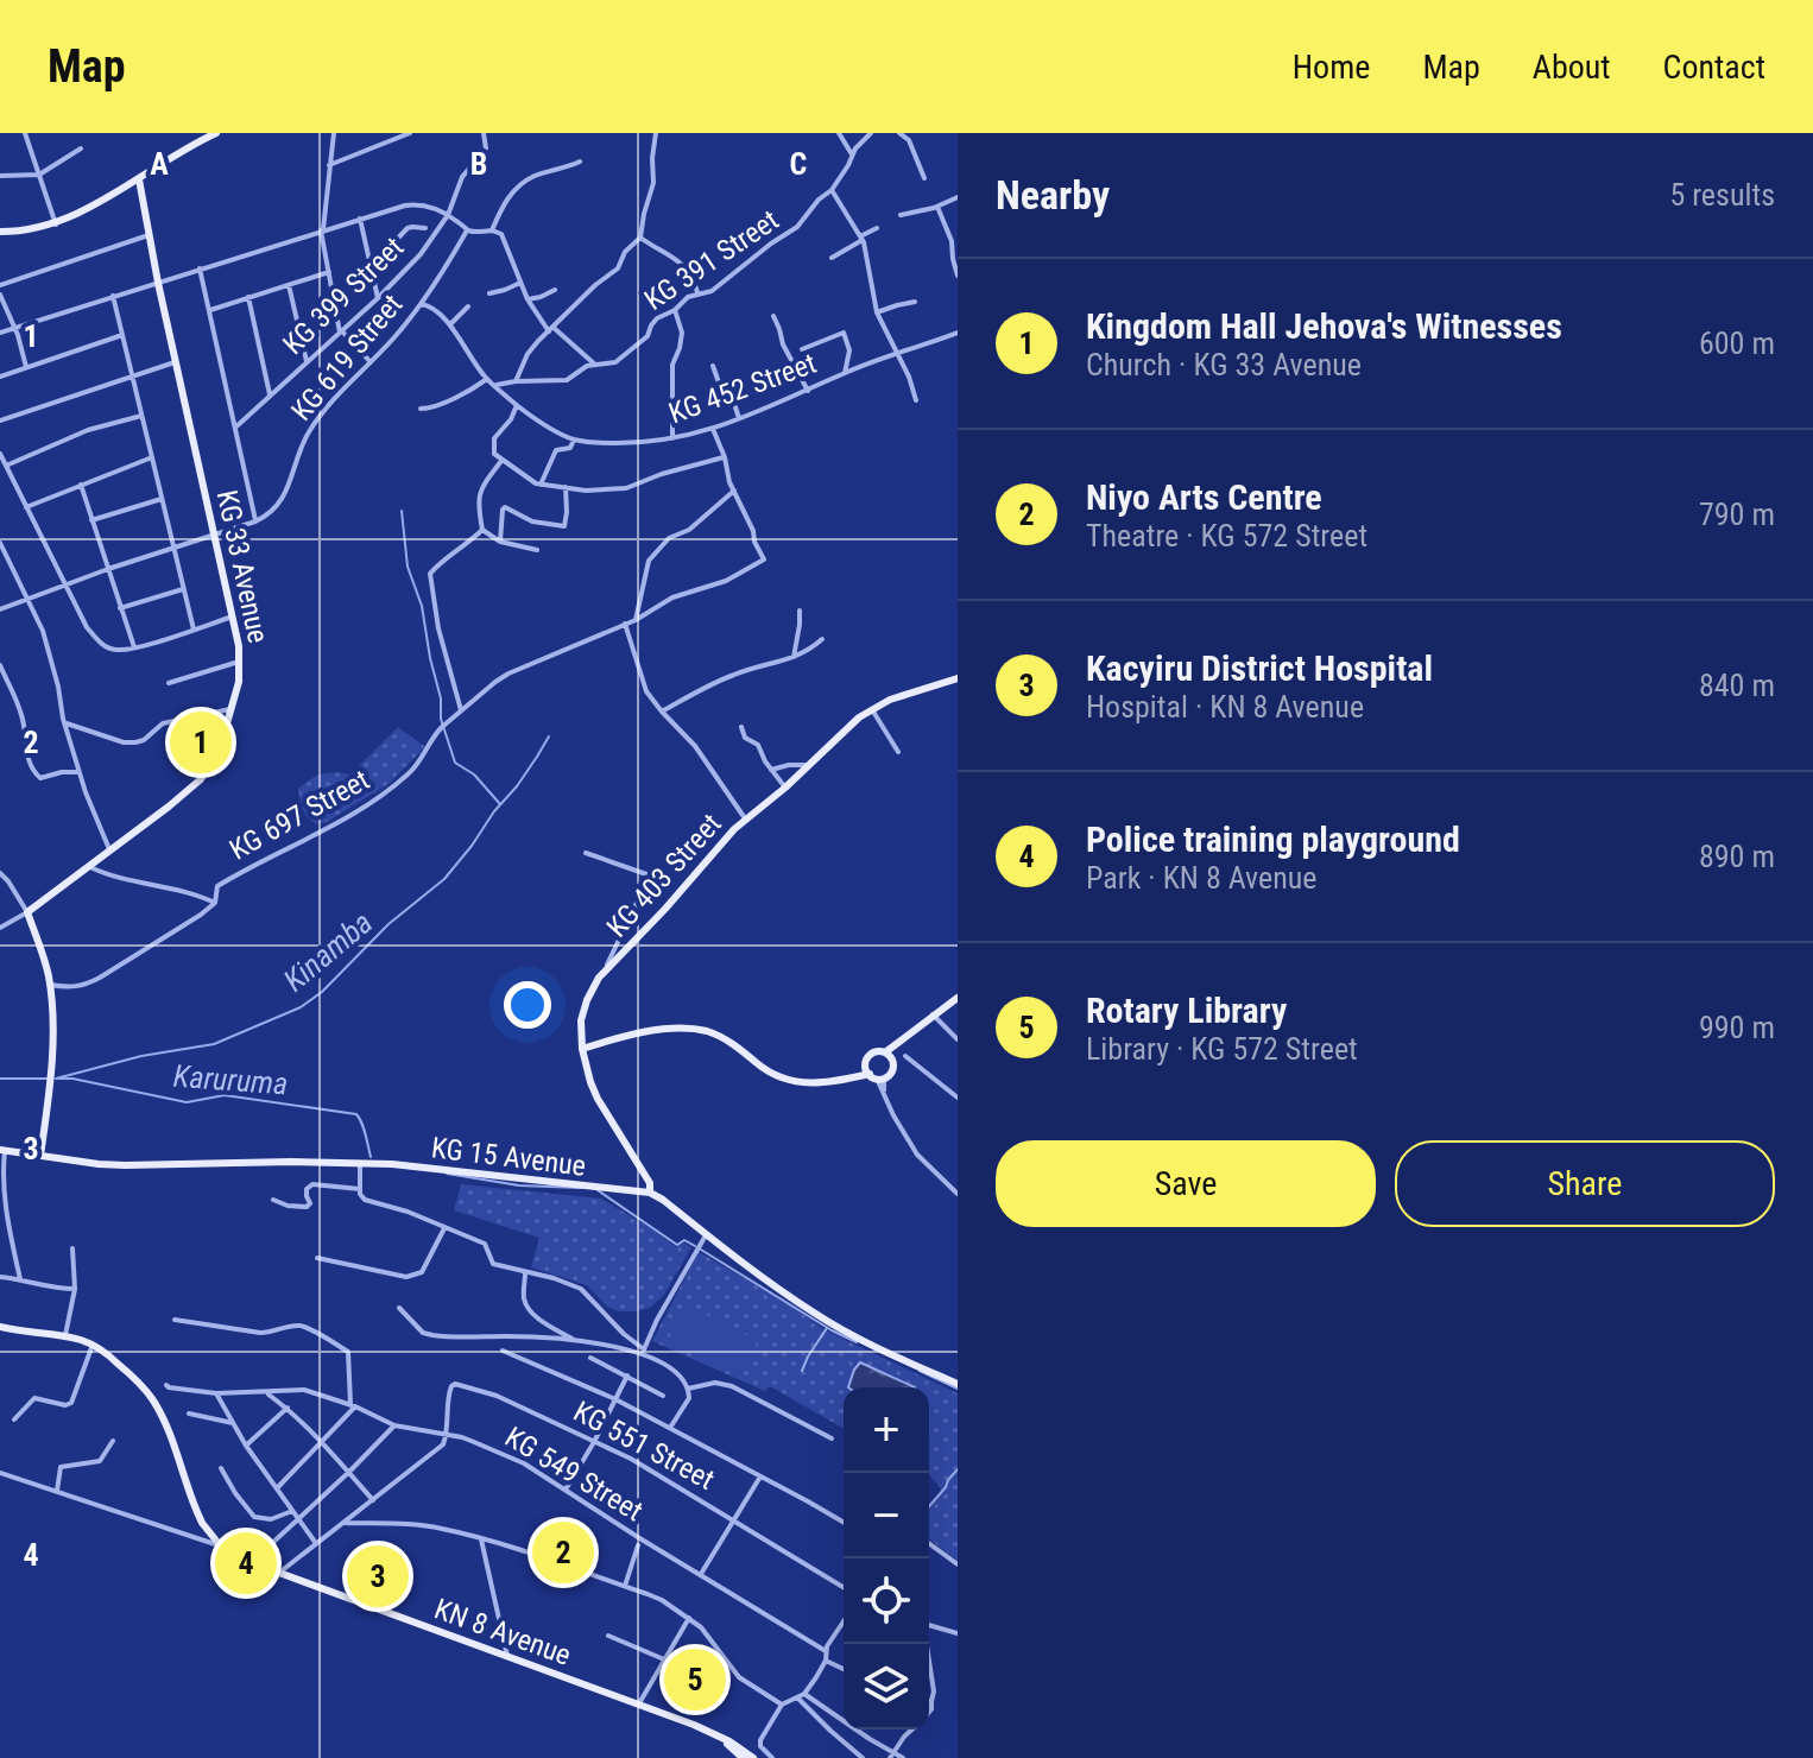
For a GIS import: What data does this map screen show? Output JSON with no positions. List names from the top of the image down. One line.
{"streets":{"main road":["KG 33 Avenue","KG 403 Street","KG 15 Avenue","KN 8 Avenue"],"street":["KG 391 Street","KG 399 Street","KG 619 Street","KG 452 Street","KG 697 Street","KG 551 Street","KG 549 Street"]},"crossings":[["KG 391 Street","KG 452 Street"],["KG 619 Street","KG 452 Street"],["KG 619 Street","KG 33 Avenue"],["KG 403 Street","KG 15 Avenue"],["KG 551 Street","KG 549 Street"]],"water":["Kinamba","Karuruma"],"page":{"header":"Map","nav":["Home","Map","About","Contact"],"heading":["Nearby","5 results"],"list":[{"mark":"1","name":"Kingdom Hall Jehova's Witnesses","note":"Church · KG 33 Avenue","value":"600 m"},{"mark":"2","name":"Niyo Arts Centre","note":"Theatre · KG 572 Street","value":"790 m"},{"mark":"3","name":"Kacyiru District Hospital","note":"Hospital · KN 8 Avenue","value":"840 m"},{"mark":"4","name":"Police training playground","note":"Park · KN 8 Avenue","value":"890 m"},{"mark":"5","name":"Rotary Library","note":"Library · KG 572 Street","value":"990 m"}],"pins":["1","2","4","3","5"],"buttons":["Save","Share"],"map_buttons":["+","−"]},"grid":{"columns":["A","B","C"],"rows":["1","2","3","4"]}}
